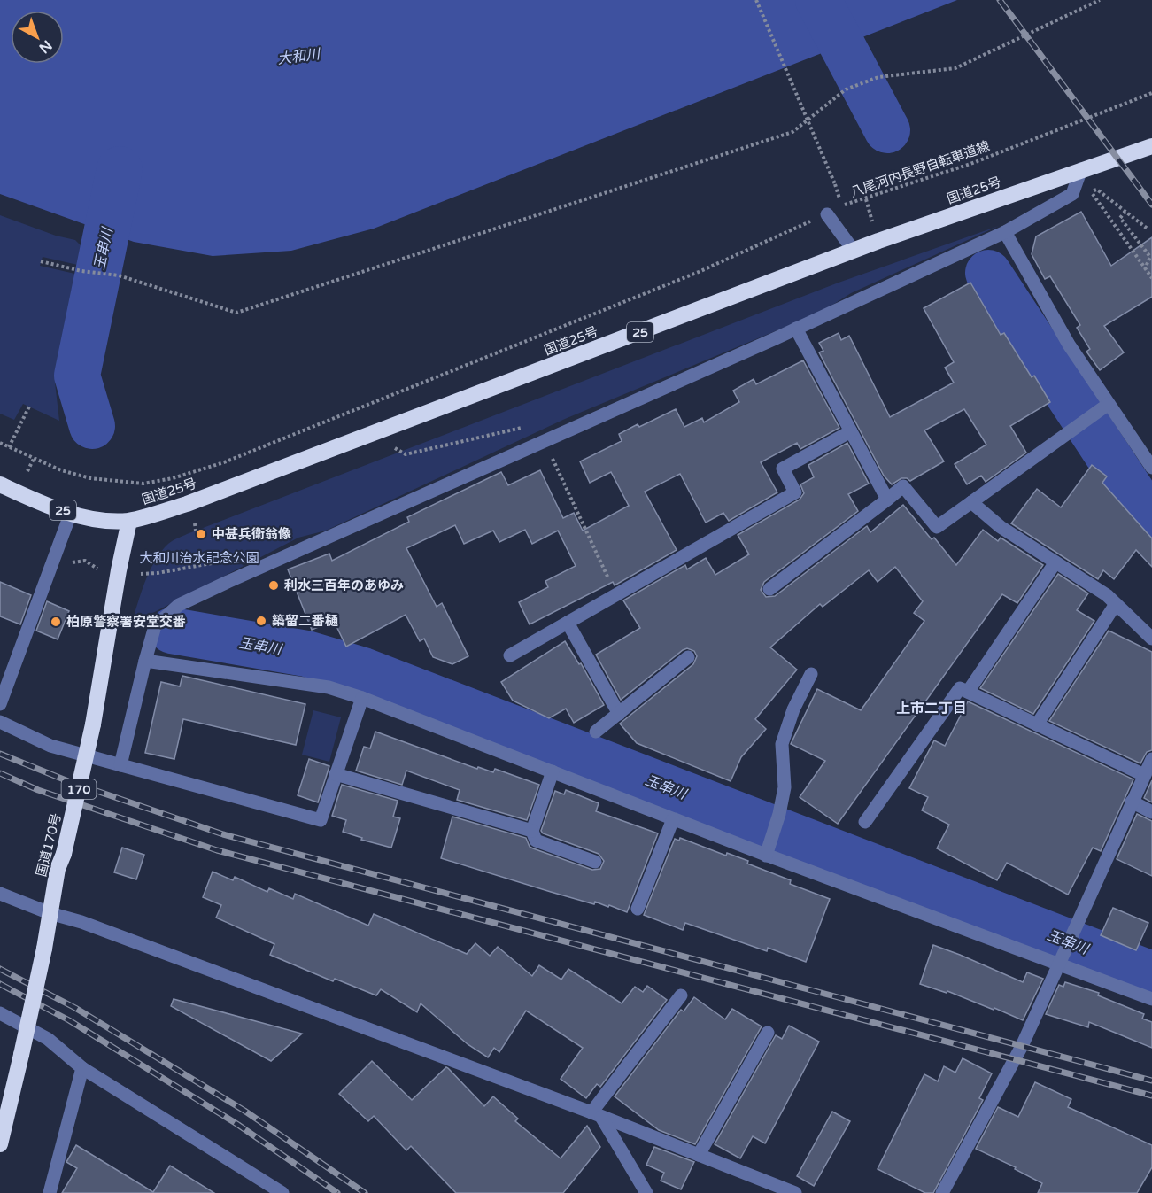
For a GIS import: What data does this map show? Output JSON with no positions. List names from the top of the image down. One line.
{"streets":{"highway":["国道25号","25","170","国道170号"],"path":["八尾河内長野自転車道線"]},"crossings":[["国道25号","国道170号"]],"districts":["上市二丁目"],"water":["大和川","玉串川"],"parks":["大和川治水記念公園"],"places":["中甚兵衛翁像","利水三百年のあゆみ","築留二番樋","柏原警察署安堂交番"],"north":"bottom right"}
